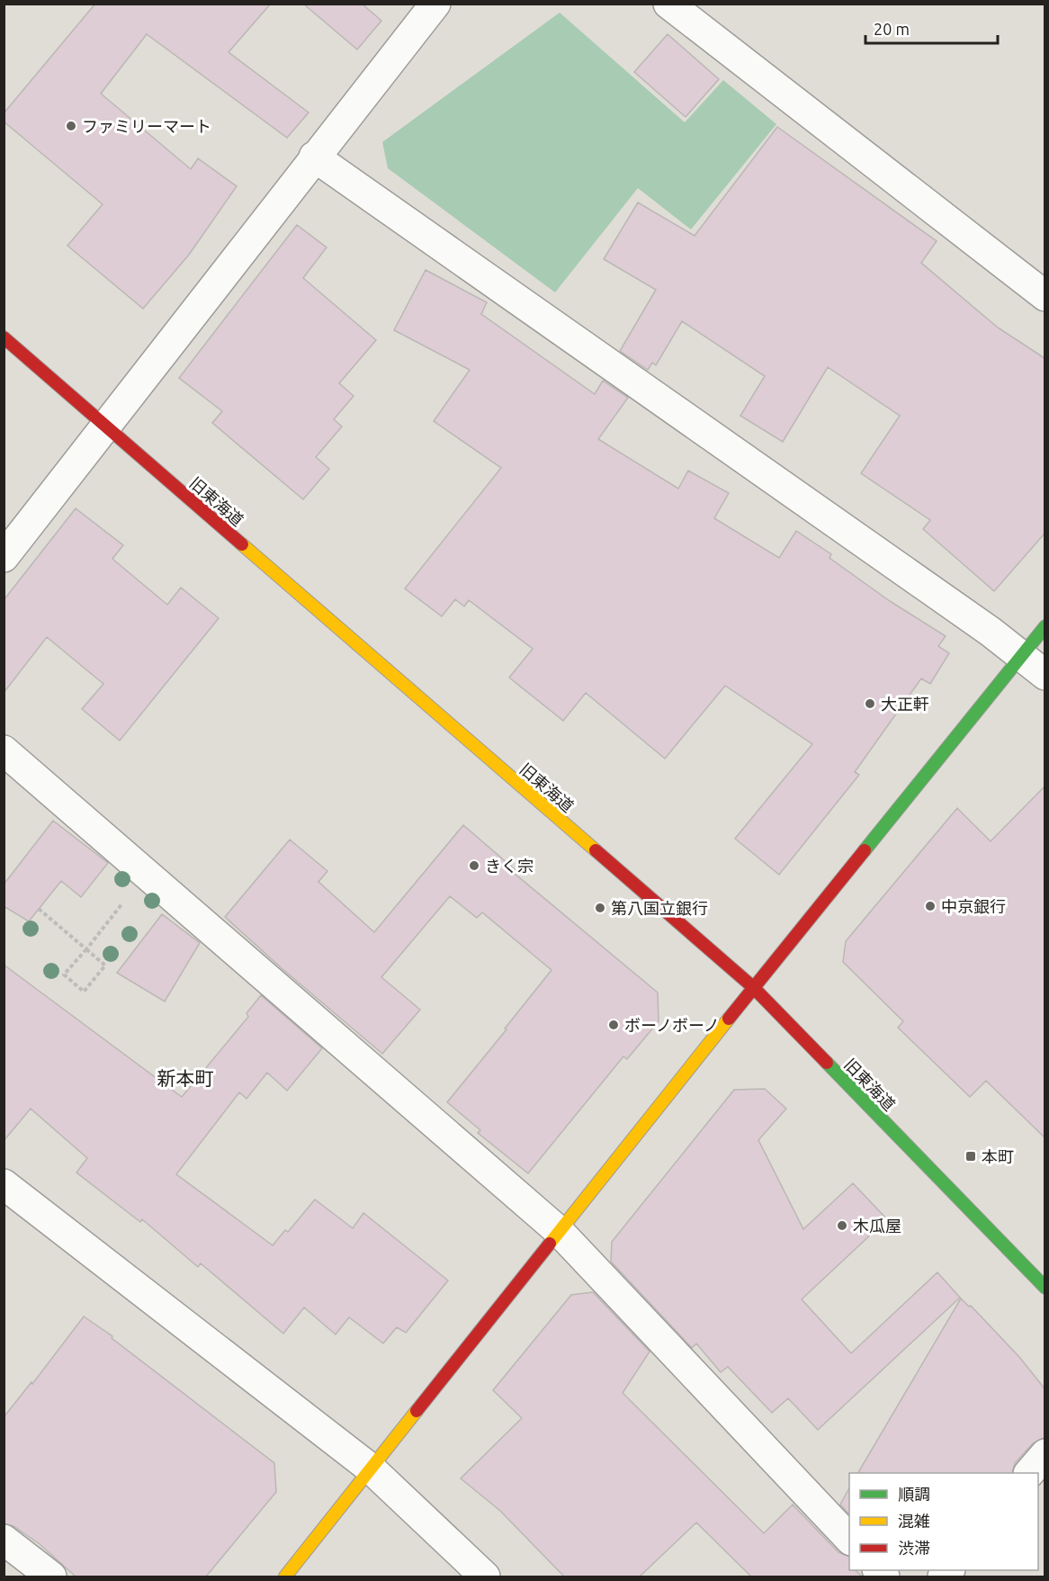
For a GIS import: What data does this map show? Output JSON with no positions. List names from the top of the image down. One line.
{"streets":{"street":["旧東海道"]},"districts":["新本町"],"places":{"other":["ファミリーマート","大正軒","きく宗","中京銀行","第八国立銀行","ボーノボーノ","木瓜屋"],"transit":["本町"]},"legend":["順調","混雑","渋滞"],"scale_bar":"20 m"}
